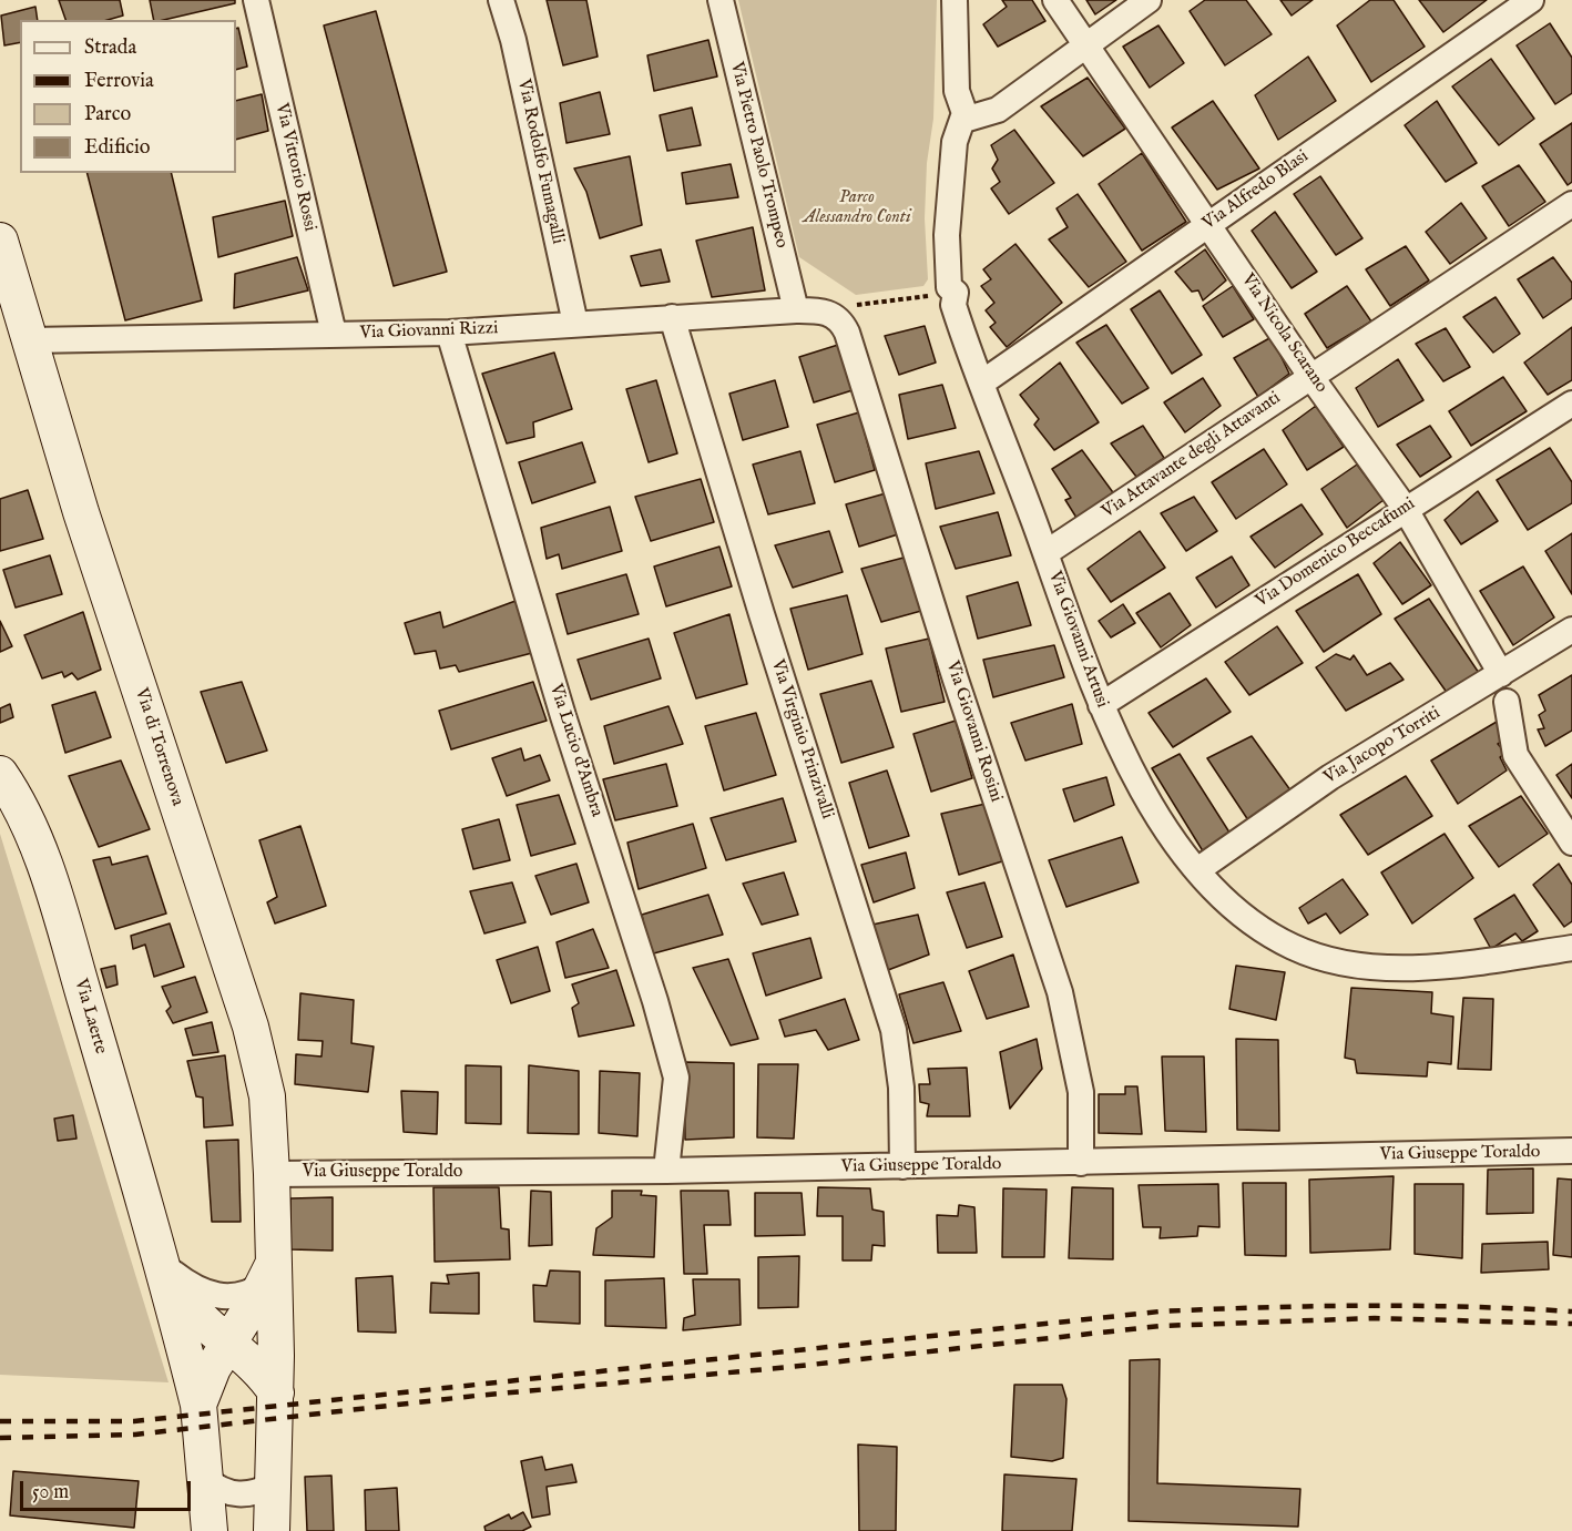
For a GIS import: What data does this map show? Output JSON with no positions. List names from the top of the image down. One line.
{"streets":{"street":["Via Pietro Paolo Trompeo","Via Rodolfo Fumagalli","Via Vittorio Rossi","Via Alfredo Blasi","Via Giovanni Rizzi","Via Nicola Scarano","Via Attavante degli Attavanti","Via Domenico Beccafumi","Via Giovanni Artusi","Via Giovanni Rosini","Via Virginio Prinzivalli","Via Jacopo Torriti","Via di Torrenova","Via Lucio d'Ambra","Via Laerte","Via Giuseppe Toraldo"]},"crossings":[["Via Pietro Paolo Trompeo","Via Giovanni Rizzi"],["Via Pietro Paolo Trompeo","Via Giovanni Rosini"],["Via Rodolfo Fumagalli","Via Giovanni Rizzi"],["Via Vittorio Rossi","Via Giovanni Rizzi"],["Via Alfredo Blasi","Via Nicola Scarano"],["Via Alfredo Blasi","Via Giovanni Artusi"],["Via Giovanni Rizzi","Via Giovanni Rosini"],["Via Giovanni Rizzi","Via Virginio Prinzivalli"],["Via Giovanni Rizzi","Via di Torrenova"],["Via Giovanni Rizzi","Via Lucio d'Ambra"],["Via Nicola Scarano","Via Attavante degli Attavanti"],["Via Nicola Scarano","Via Domenico Beccafumi"],["Via Nicola Scarano","Via Jacopo Torriti"],["Via Attavante degli Attavanti","Via Giovanni Artusi"],["Via Domenico Beccafumi","Via Giovanni Artusi"],["Via Giovanni Artusi","Via Jacopo Torriti"],["Via Giovanni Rosini","Via Giuseppe Toraldo"],["Via Virginio Prinzivalli","Via Giuseppe Toraldo"],["Via di Torrenova","Via Giuseppe Toraldo"],["Via Lucio d'Ambra","Via Giuseppe Toraldo"]],"parks":["Parco Alessandro Conti"],"legend":["Strada","Ferrovia","Parco","Edificio"],"scale_bar":"50 m"}
